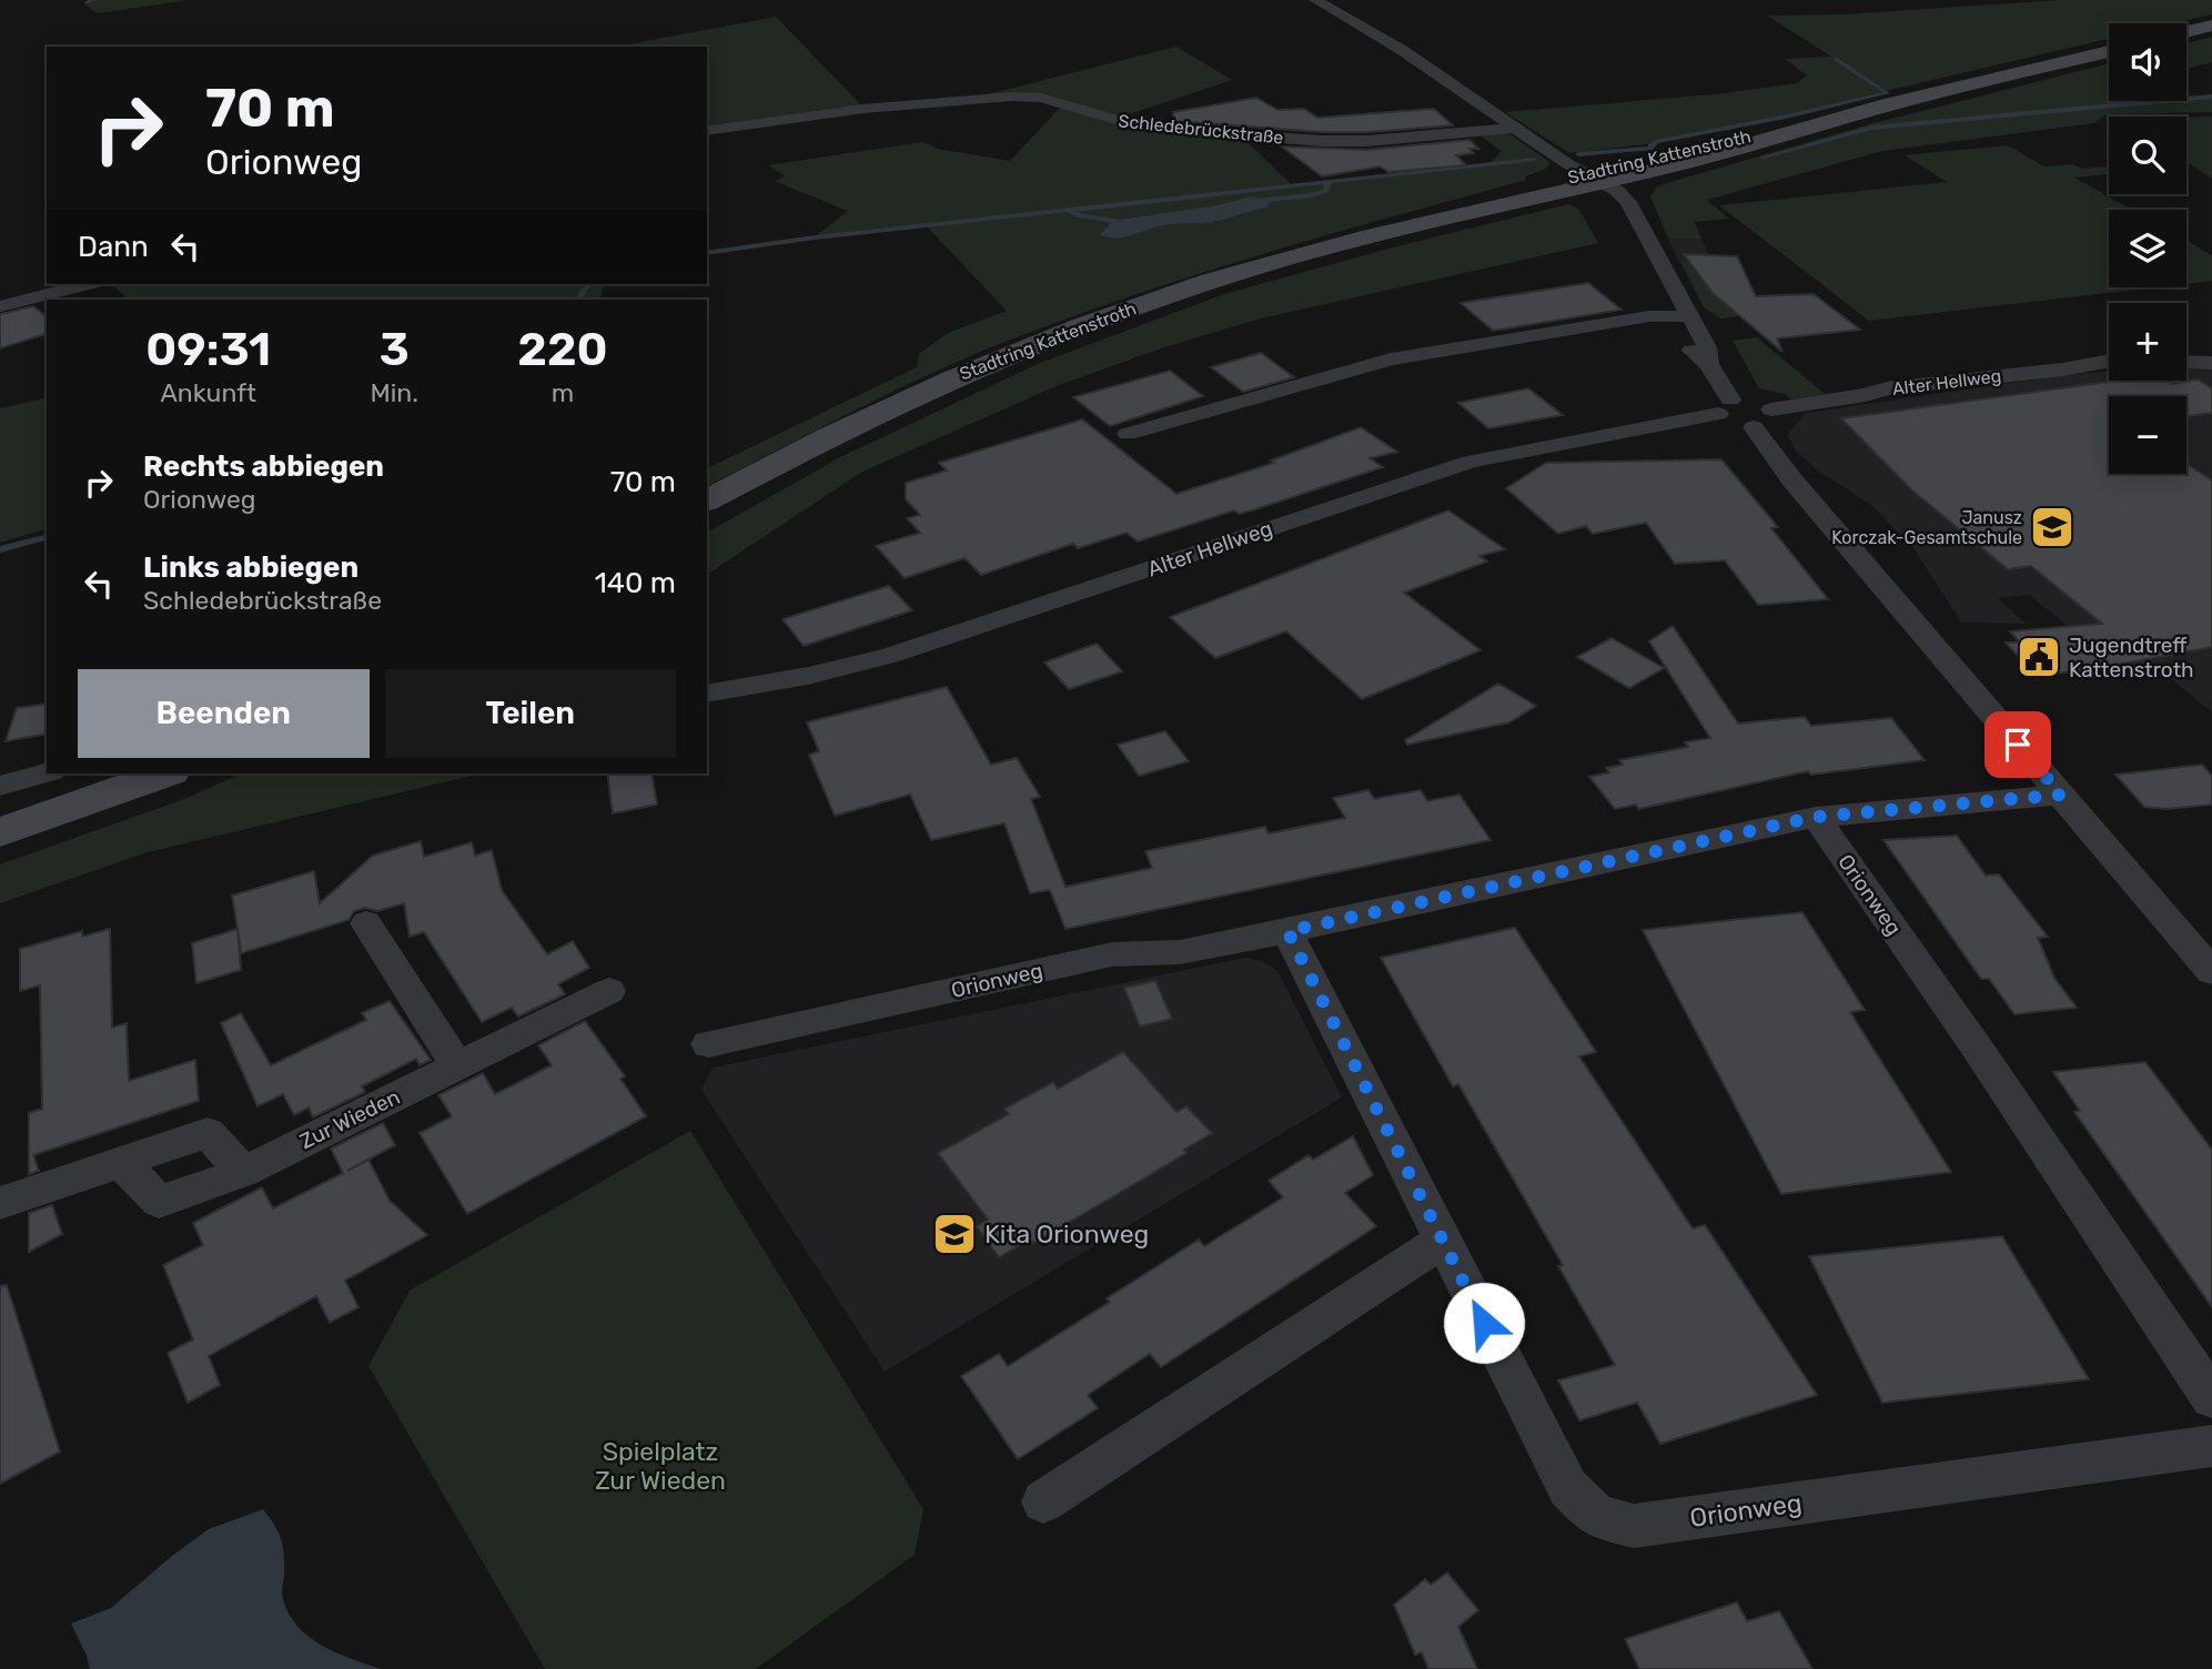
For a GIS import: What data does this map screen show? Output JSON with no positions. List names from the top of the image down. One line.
{"streets":{"main road":["Stadtring Kattenstroth"],"street":["Schledebrückstraße","Alter Hellweg","Orionweg","Zur Wieden"]},"parks":["Spielplatz Zur Wieden"],"places":{"school or university":["Janusz Korczak-Gesamtschule","Kita Orionweg"],"public building":["Jugendtreff Kattenstroth"]},"page":{"map_buttons":["+","−"],"turn":["70 m","Orionweg"],"then":"Dann","eta":["09:31","Ankunft","3","Min.","220","m"],"list":[{"name":"Rechts abbiegen","note":"Orionweg","value":"70 m"},{"name":"Links abbiegen","note":"Schledebrückstraße","value":"140 m"}],"buttons":["Beenden","Teilen"]}}
